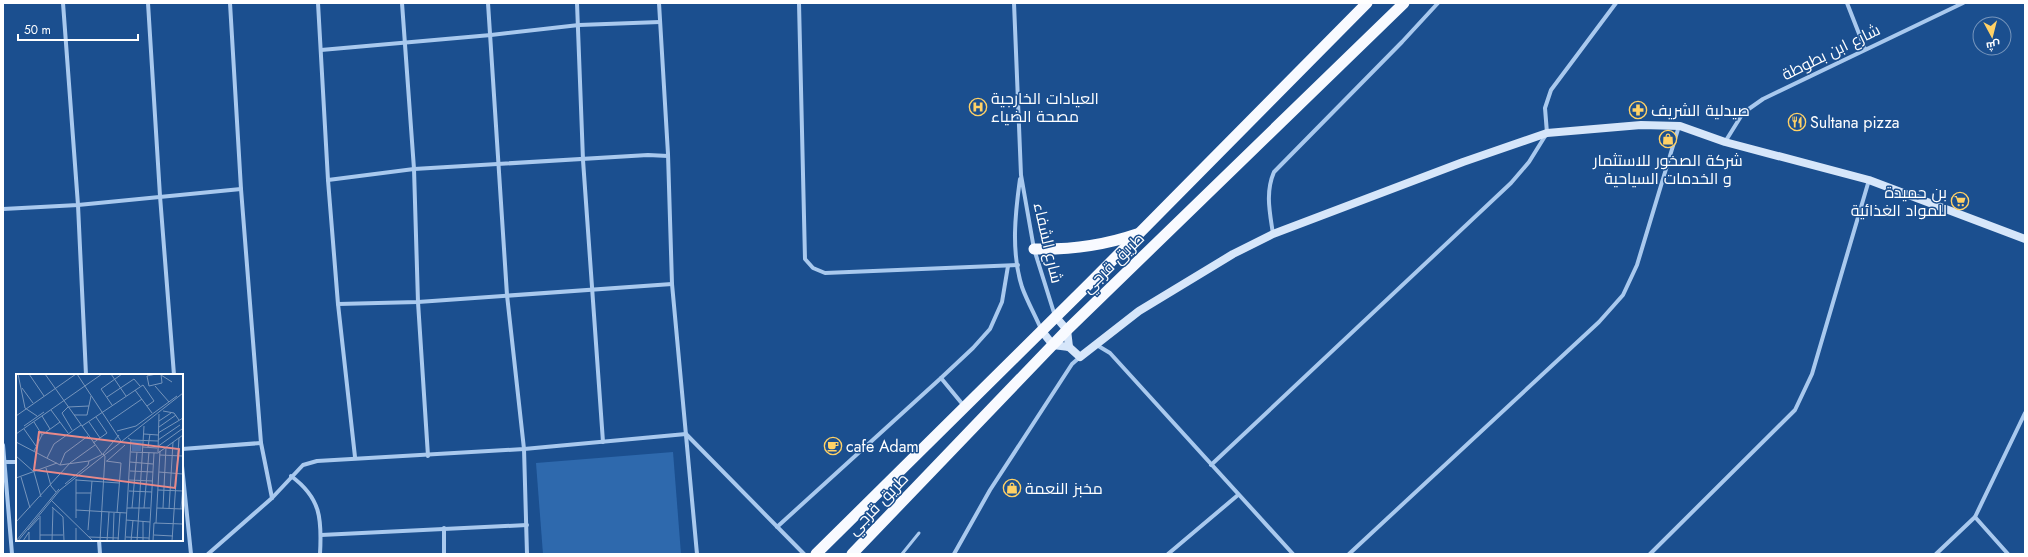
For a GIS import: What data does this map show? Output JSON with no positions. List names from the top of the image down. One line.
{"streets":{"highway":["طريق قرجي"],"street":["شارع ابن بطوطة","شارع الشفاء"]},"crossings":[["شارع الشفاء","طريق قرجي"]],"places":{"hospital":["العيادات الخارجية مصحة الضياء"],"pharmacy":["صيدلية الشريف"],"restaurant":["Sultana pizza"],"shop":["شركة الصخور للاستثمار و الخدمات السياحية","مخبز النعمة"],"supermarket":["بن حميدة للمواد الغذائية"],"cafe":["cafe Adam"]},"scale_bar":"50 m","north":"bottom"}
